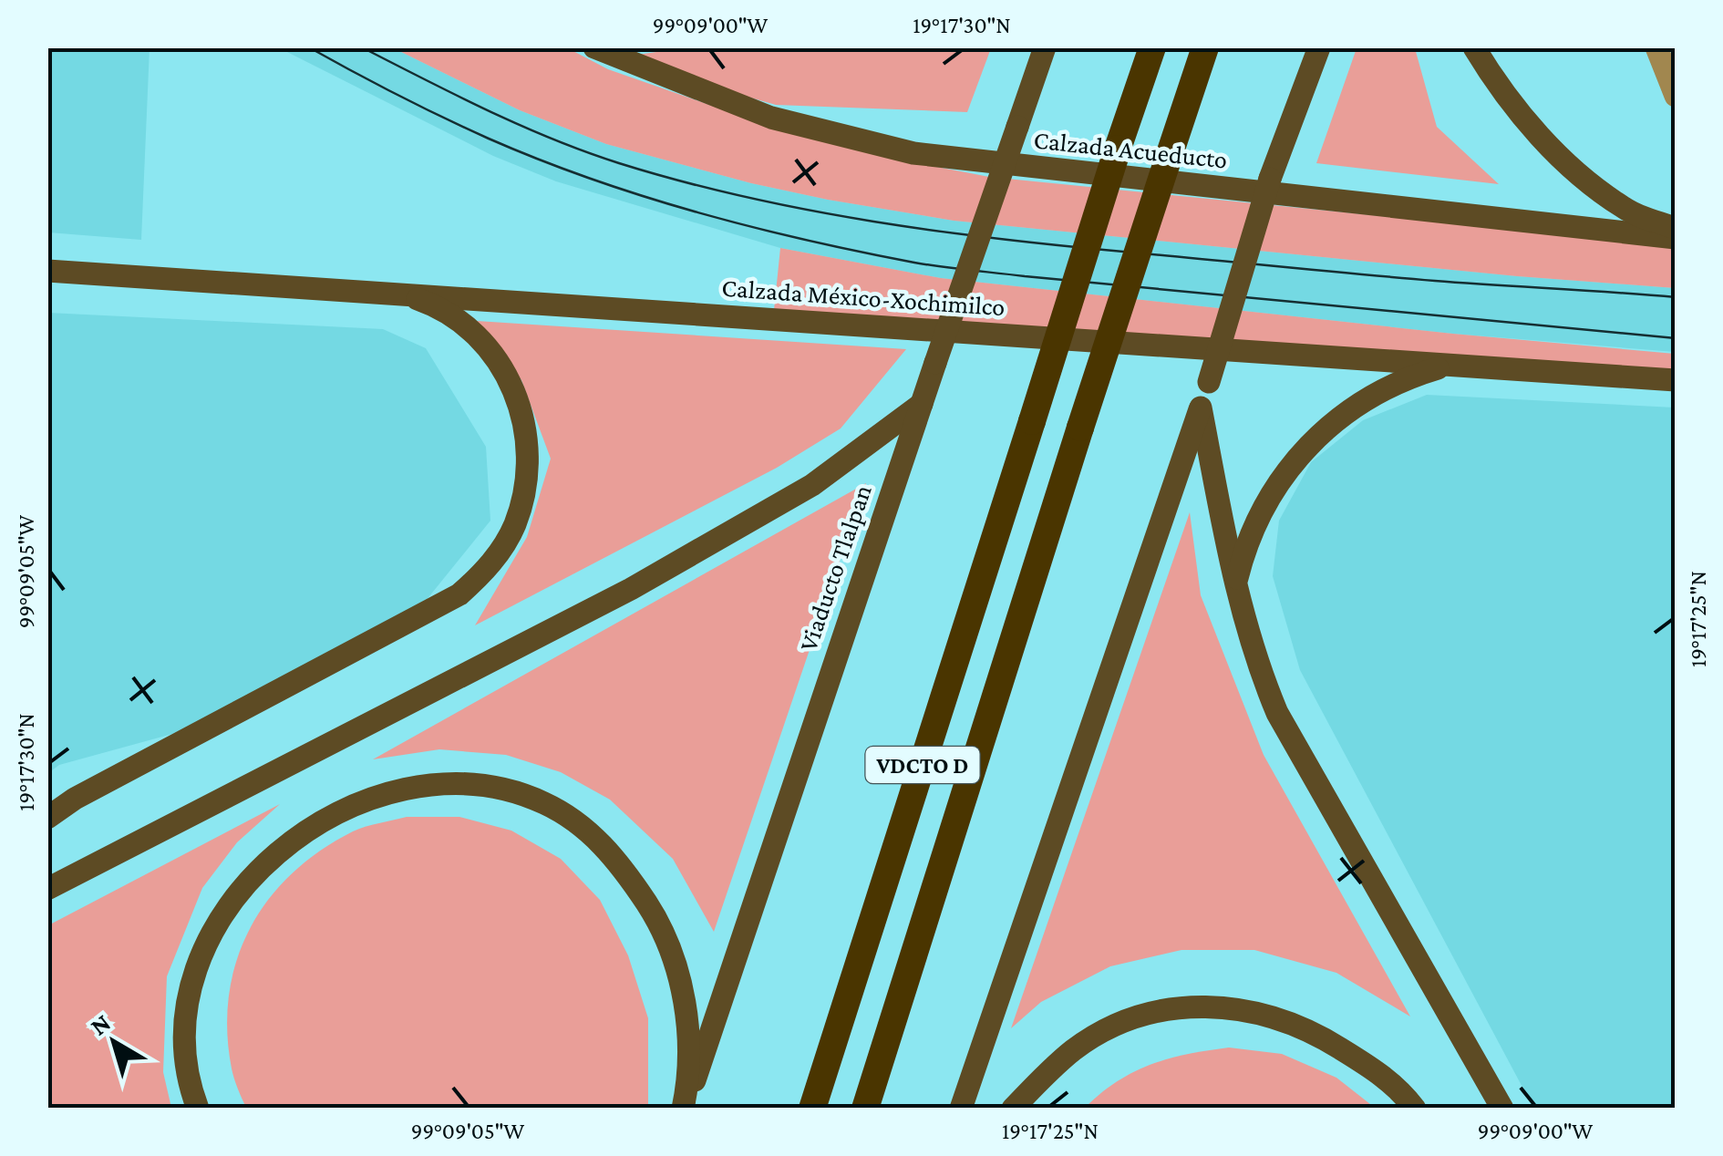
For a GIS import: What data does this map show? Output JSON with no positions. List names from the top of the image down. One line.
{"streets":{"highway":["VDCTO D"],"main road":["Calzada Acueducto","Calzada México-Xochimilco","Viaducto Tlalpan"]},"north":"top left","coordinates":["99°09'00\"W","19°17'30\"N","99°09'05\"W","19°17'25\"N"]}
